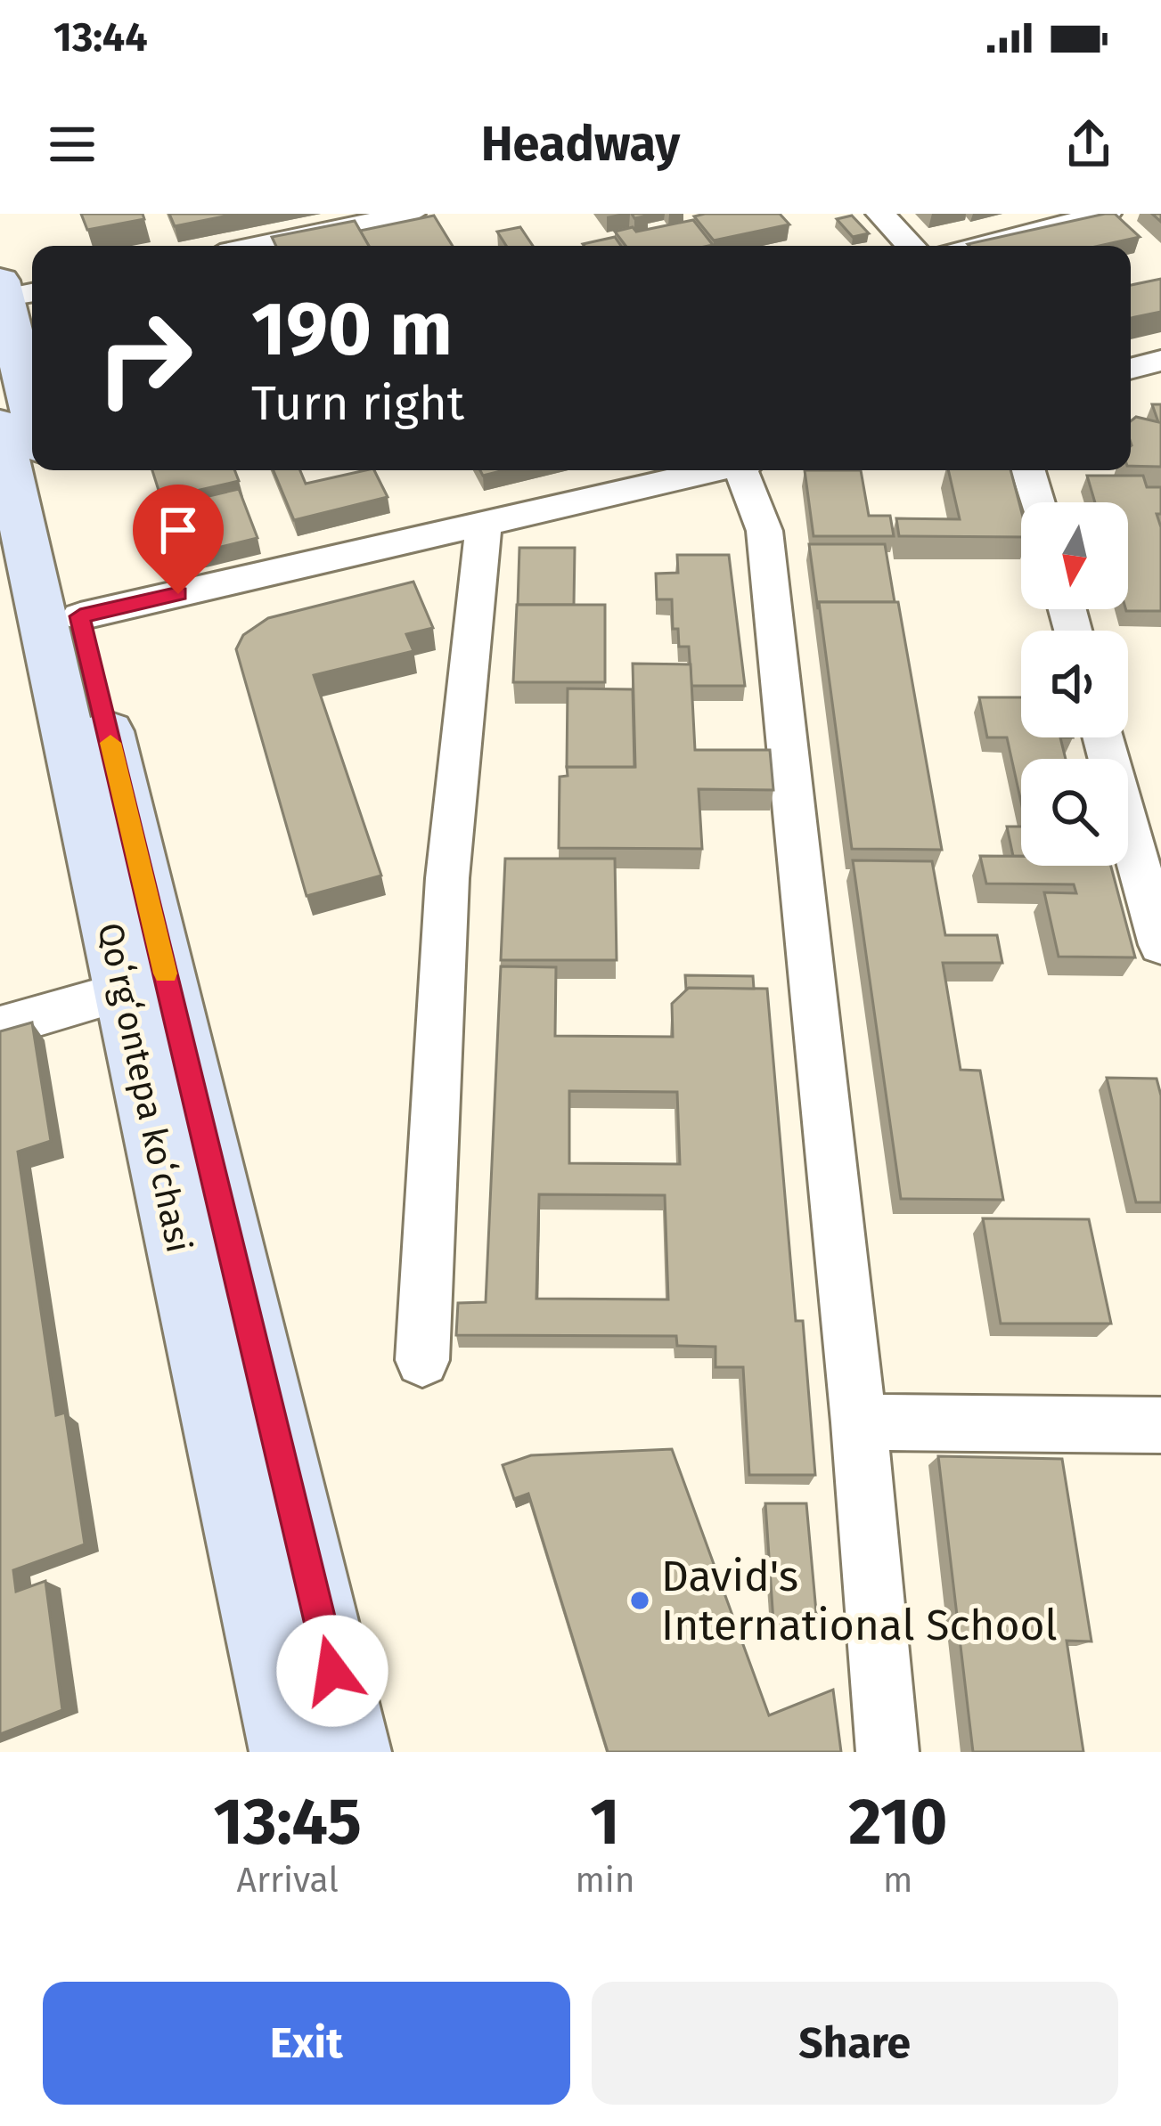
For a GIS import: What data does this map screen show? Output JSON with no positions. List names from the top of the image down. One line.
{"streets":{"main road":["Qoʻrgʻontepa koʻchasi"]},"places":["David's International School"],"north":"bottom","page":{"status":"13:44","header":"Headway","turn":["190 m","Turn right"],"eta":["13:45","Arrival","1","min","210","m"],"buttons":["Exit","Share"]}}
